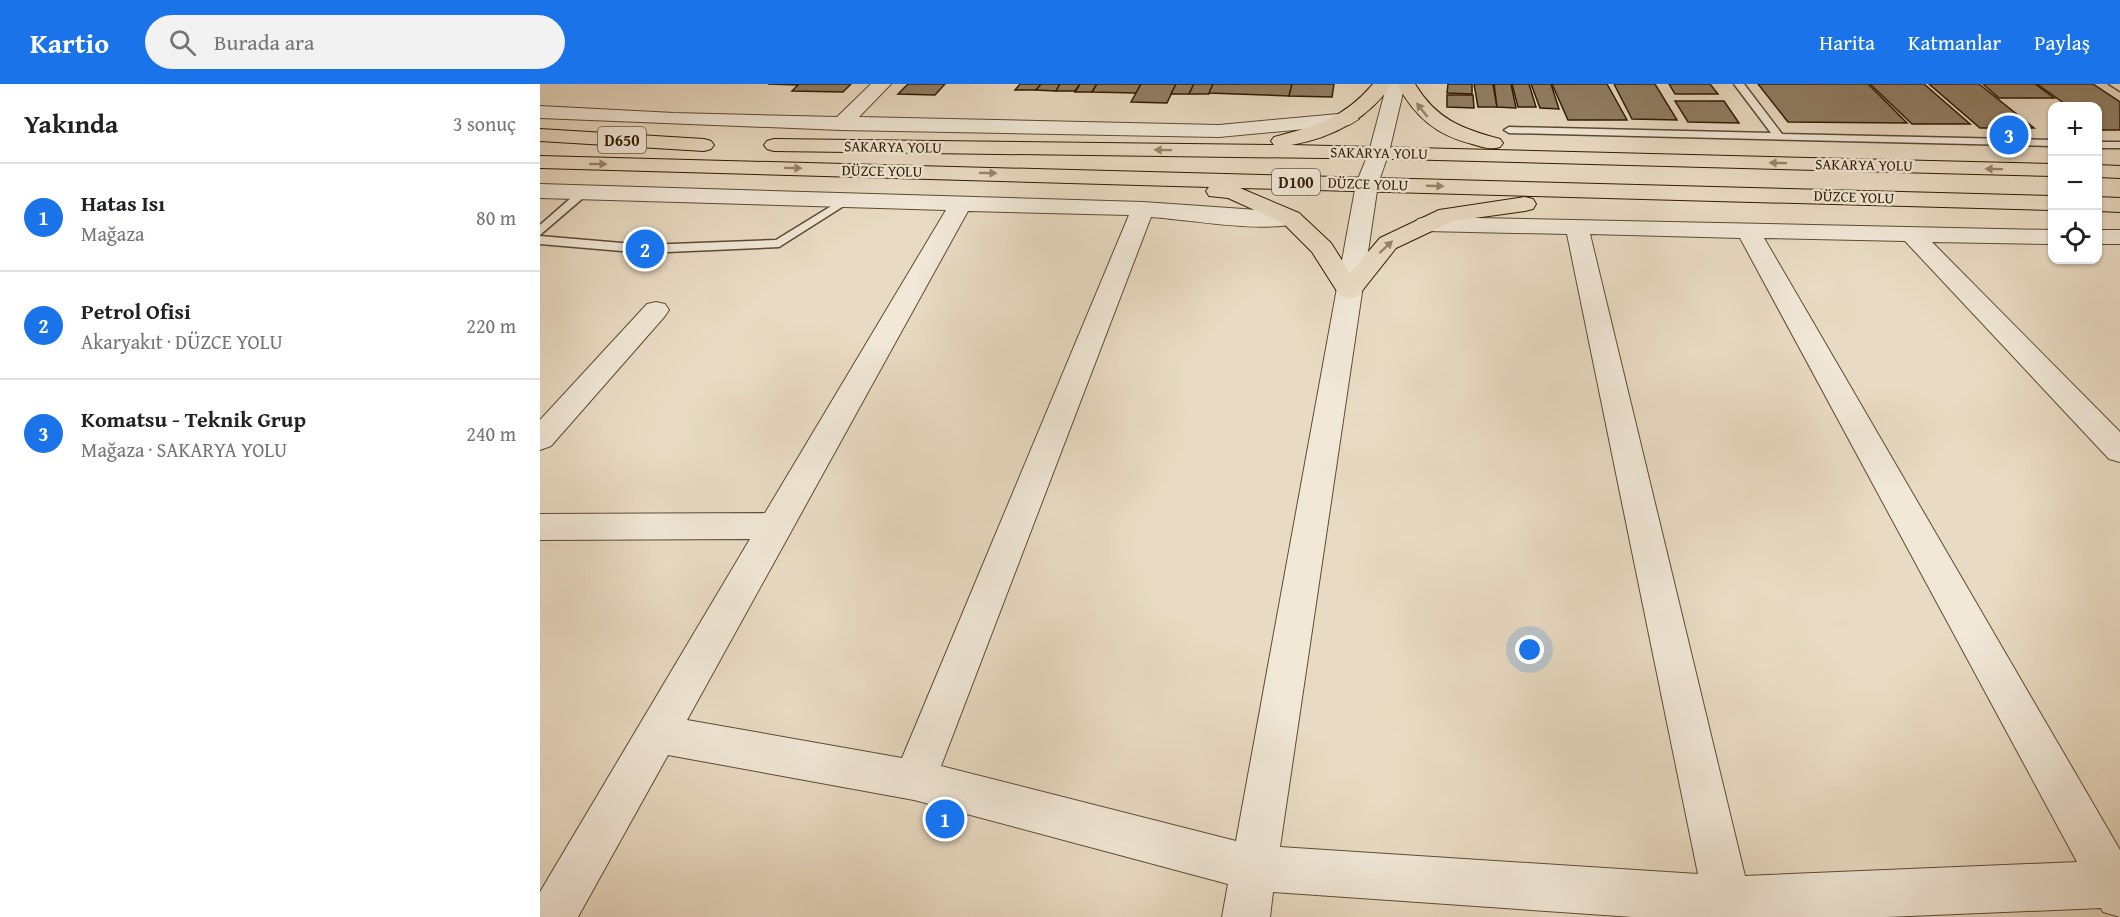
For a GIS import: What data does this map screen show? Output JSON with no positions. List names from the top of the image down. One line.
{"streets":{"highway":["D650","SAKARYA YOLU","DÜZCE YOLU","D100"]},"page":{"header":"Kartio","search":"Burada ara","nav":["Harita","Katmanlar","Paylaş"],"heading":["Yakında","3 sonuç"],"map_buttons":["+","−"],"pins":["3","2","1"],"list":[{"mark":"1","name":"Hatas Isı","note":"Mağaza","value":"80 m"},{"mark":"2","name":"Petrol Ofisi","note":"Akaryakıt · DÜZCE YOLU","value":"220 m"},{"mark":"3","name":"Komatsu - Teknik Grup","note":"Mağaza · SAKARYA YOLU","value":"240 m"}]}}
